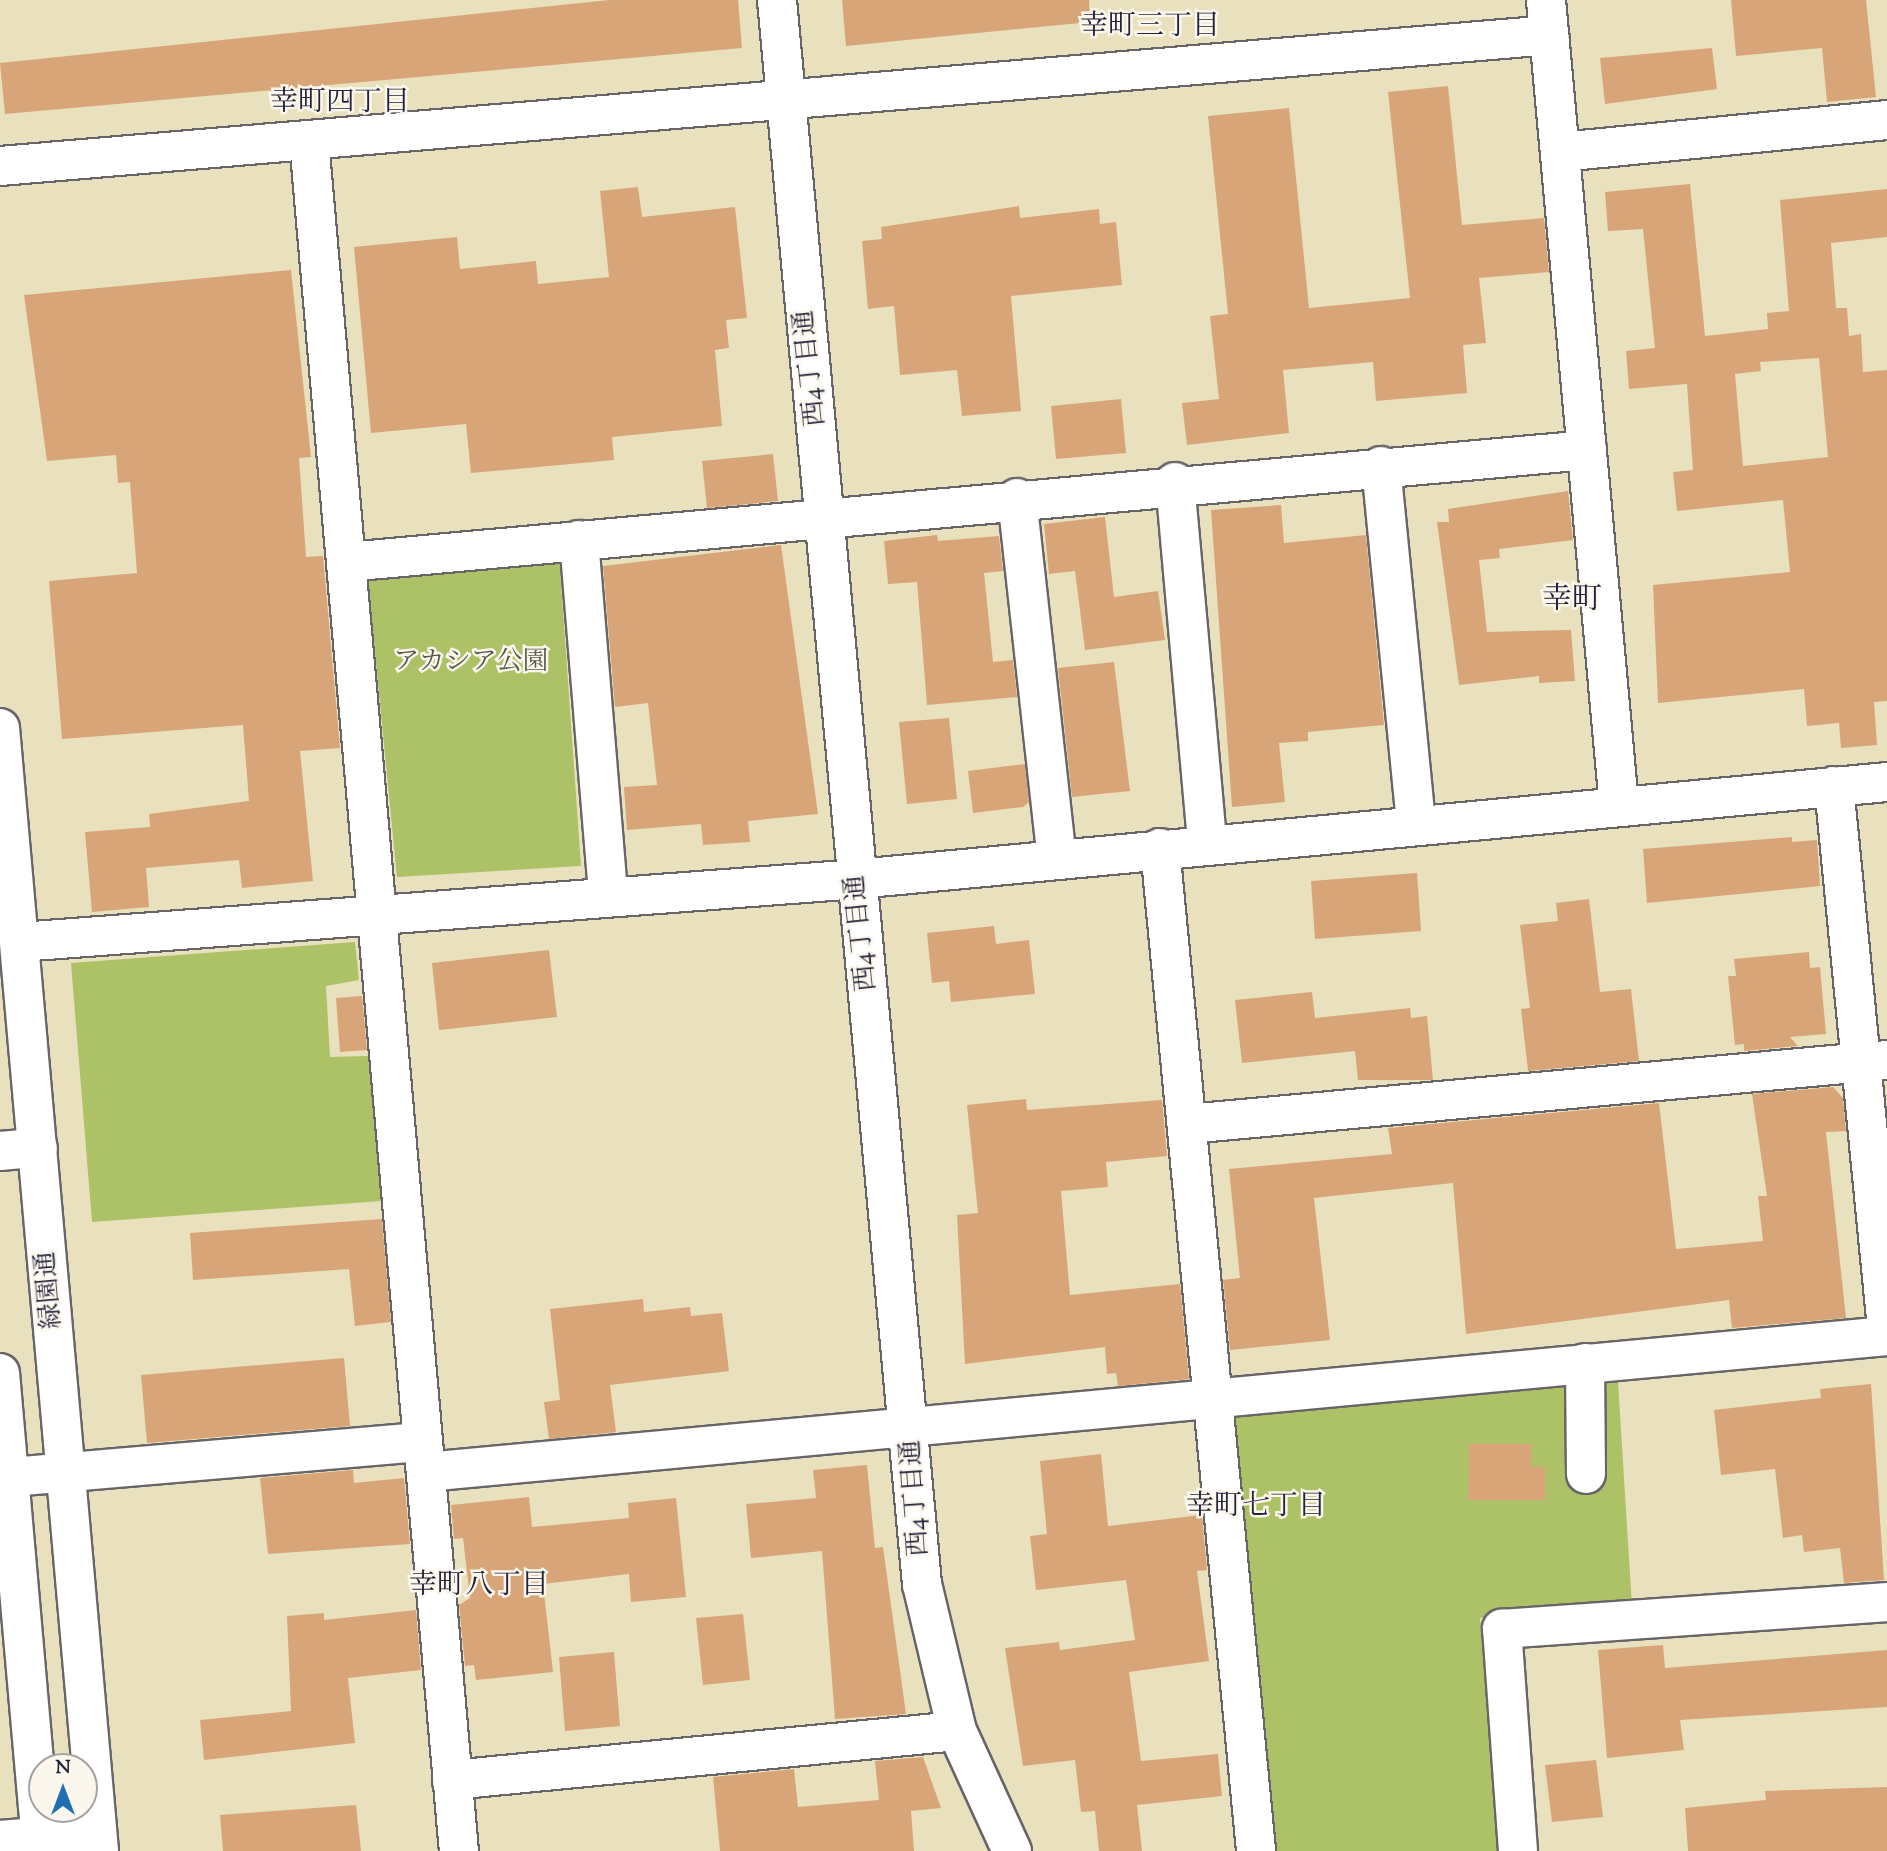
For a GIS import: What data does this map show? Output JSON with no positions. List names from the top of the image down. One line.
{"streets":{"street":["西4丁目通","緑園通"]},"districts":["幸町三丁目","幸町四丁目","幸町","幸町七丁目","幸町八丁目"],"parks":["アカシア公園"],"north":"top"}
